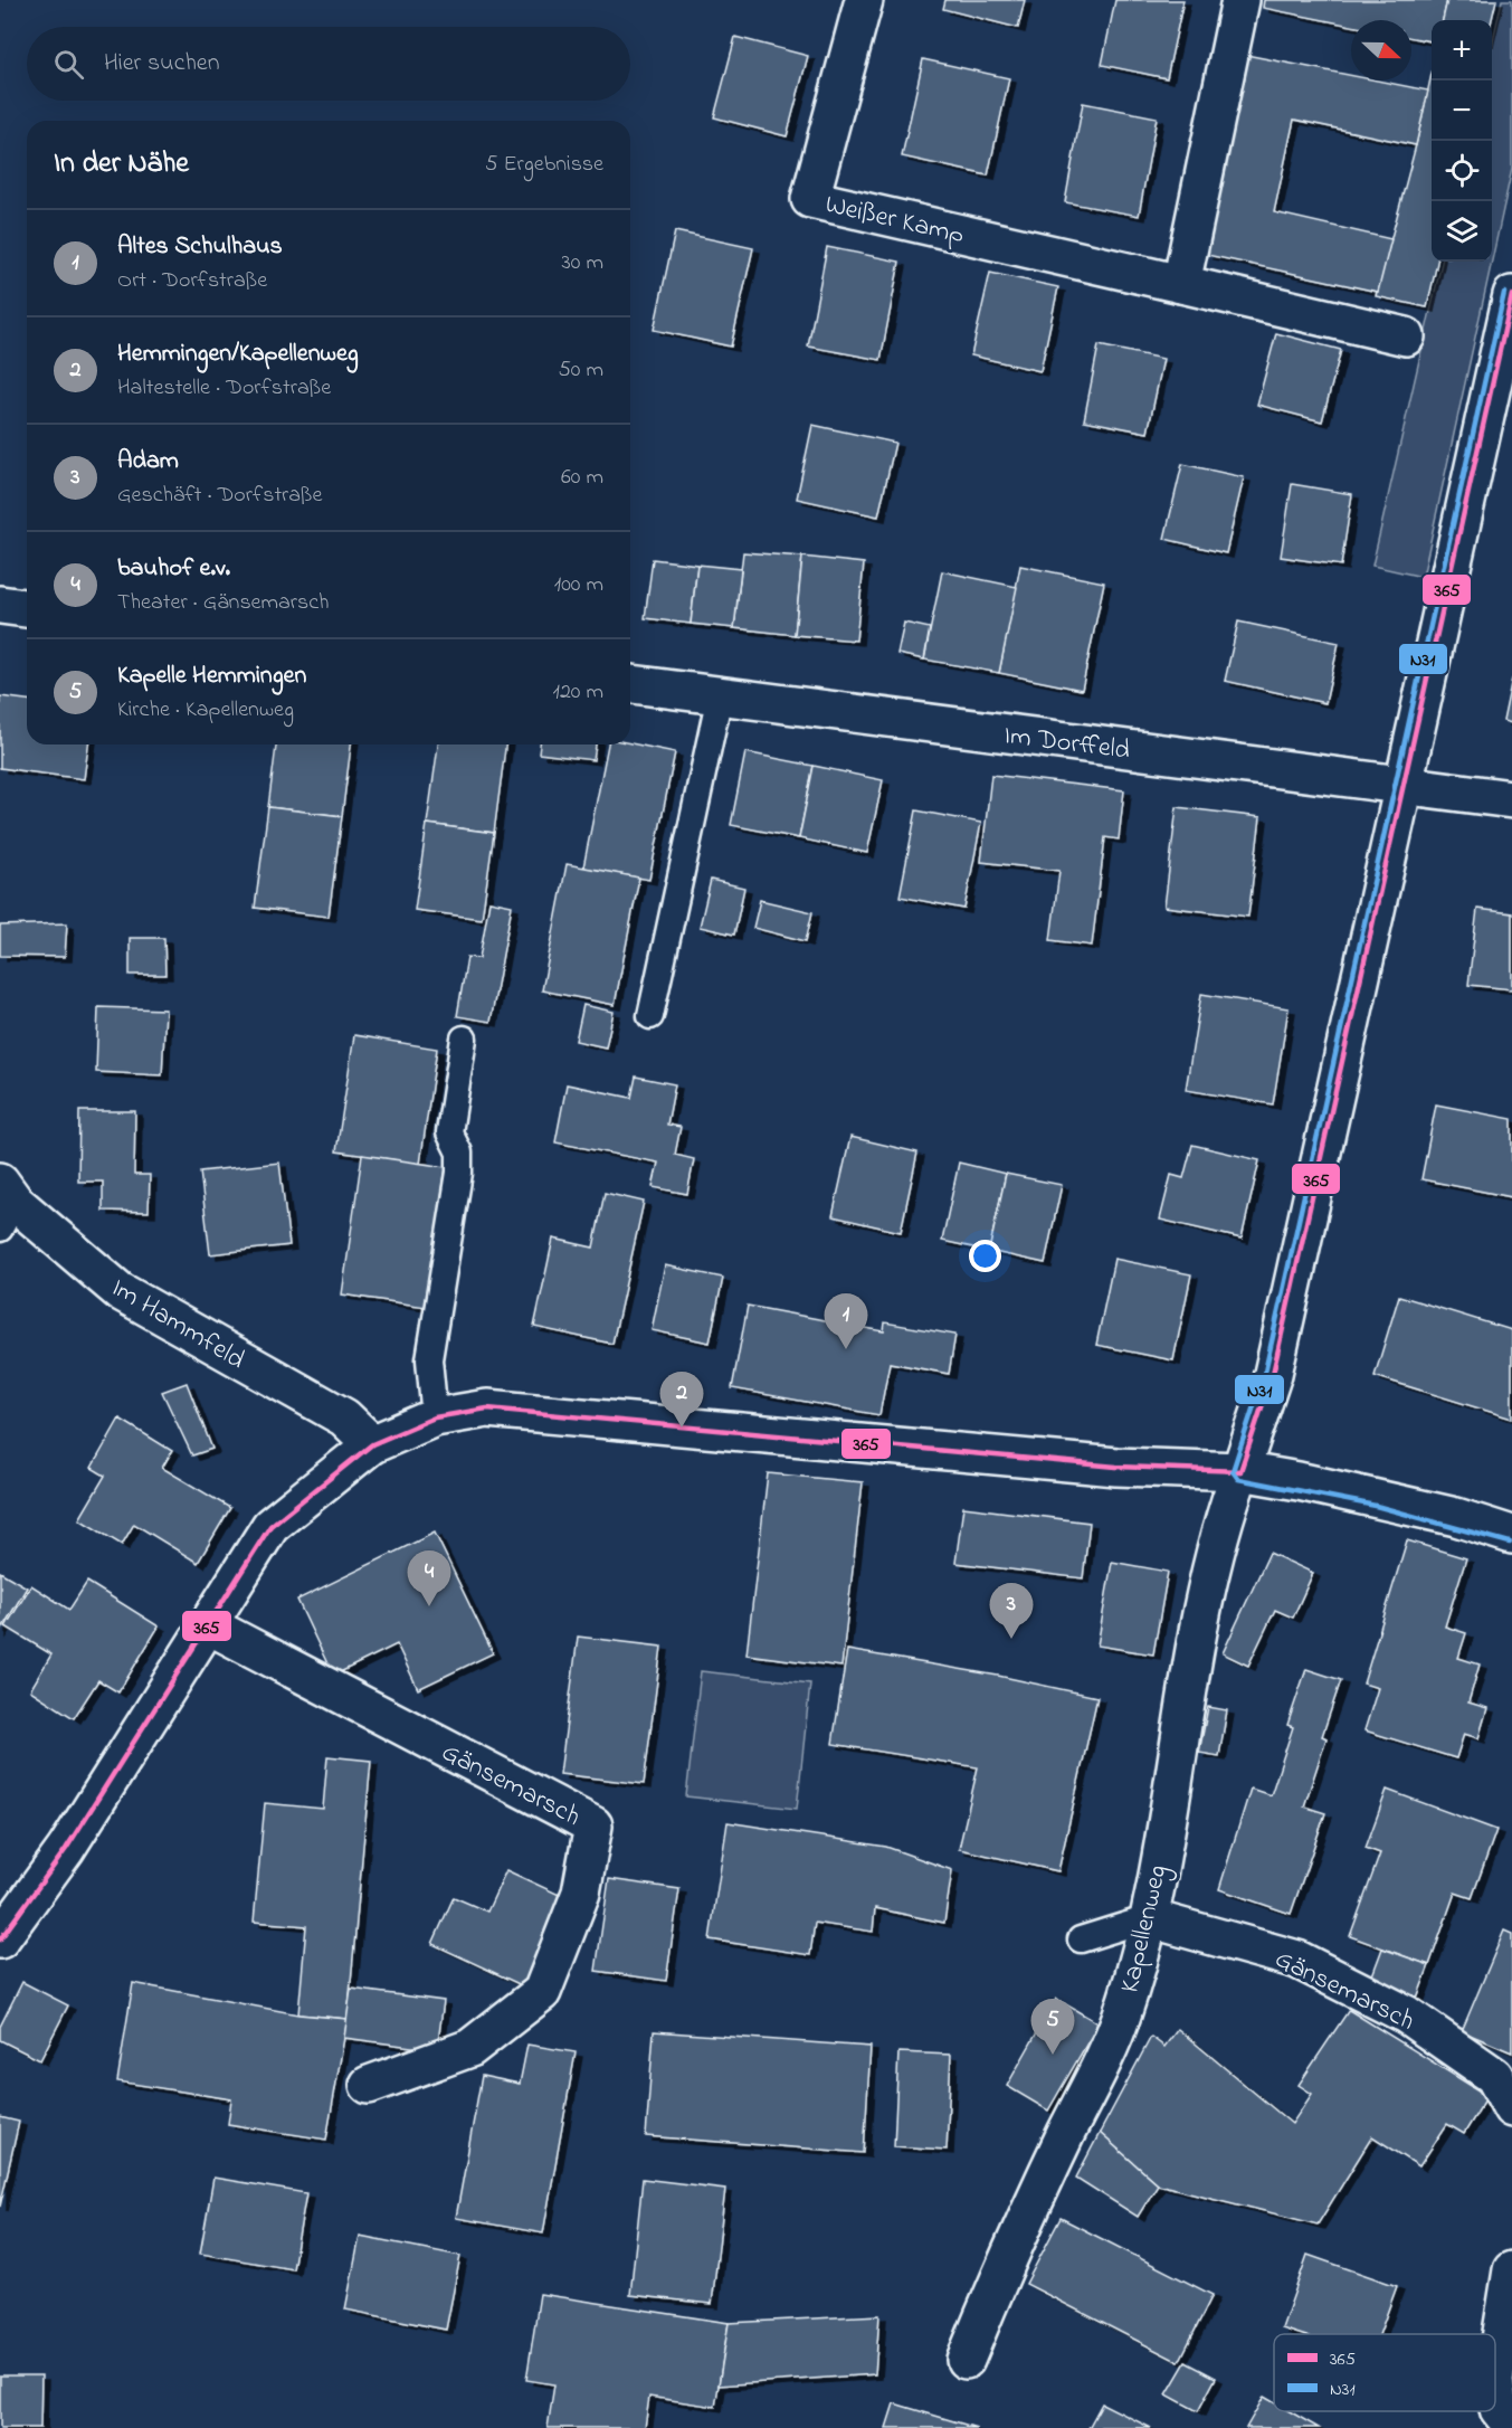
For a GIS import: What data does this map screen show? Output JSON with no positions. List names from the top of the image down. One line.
{"streets":{"street":["Weißer Kamp","Im Dorffeld","Im Hammfeld","Gänsemarsch","Kapellenweg"]},"crossings":[["Im Dorffeld","Kapellenweg"],["Gänsemarsch","Kapellenweg"]],"lines":["transit line N31","transit line 365"],"legend":["365","N31"],"north":"right","page":{"map_buttons":["+","−"],"search":"Hier suchen","heading":["In der Nähe","5 Ergebnisse"],"list":[{"mark":"1","name":"Altes Schulhaus","note":"Ort · Dorfstraße","value":"30 m"},{"mark":"2","name":"Hemmingen/Kapellenweg","note":"Haltestelle · Dorfstraße","value":"50 m"},{"mark":"3","name":"Adam","note":"Geschäft · Dorfstraße","value":"60 m"},{"mark":"4","name":"bauhof e.v.","note":"Theater · Gänsemarsch","value":"100 m"},{"mark":"5","name":"Kapelle Hemmingen","note":"Kirche · Kapellenweg","value":"120 m"}],"pins":["1","2","4","3","5"]}}
